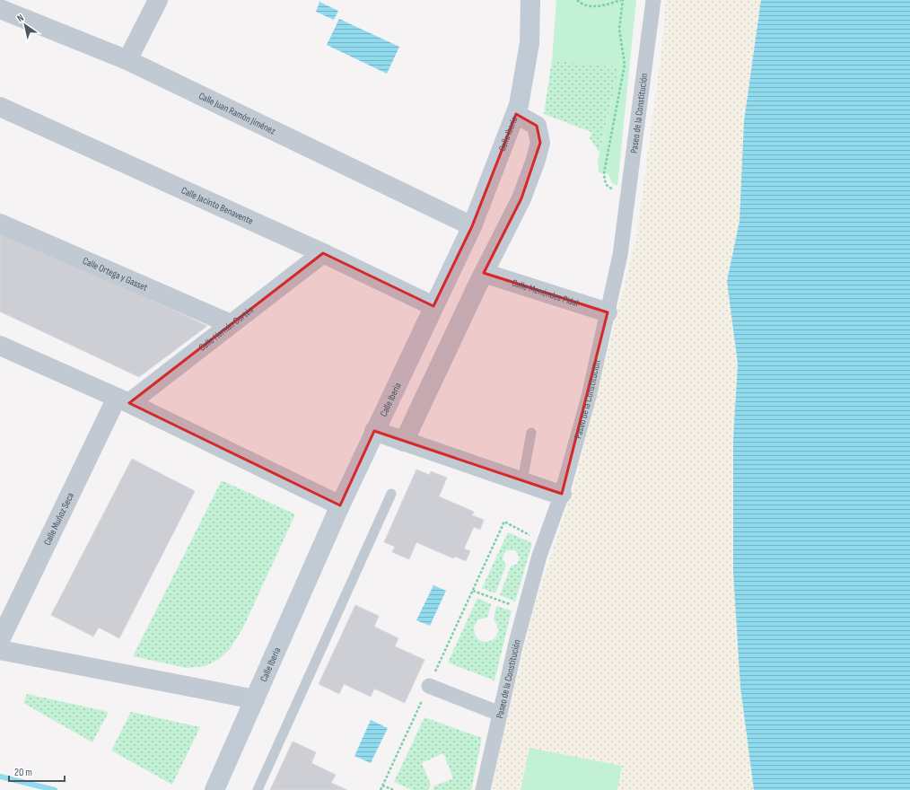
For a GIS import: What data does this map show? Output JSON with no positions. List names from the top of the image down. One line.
{"streets":{"main road":["Calle Iberia"],"street":["Paseo de la Constitución","Calle Juan Ramón Jiménez","Calle Jacinto Benavente","Calle Ortega y Gasset","Calle Menéndez Pidal","Calle Hernán Cortés","Calle Muñoz Seca"]},"crossings":[["Paseo de la Constitución","Calle Menéndez Pidal"],["Calle Juan Ramón Jiménez","Calle Iberia"],["Calle Iberia","Calle Jacinto Benavente"],["Calle Jacinto Benavente","Calle Hernán Cortés"],["Calle Ortega y Gasset","Calle Hernán Cortés"],["Calle Hernán Cortés","Calle Muñoz Seca"]],"scale_bar":"20 m","north":"top left"}
